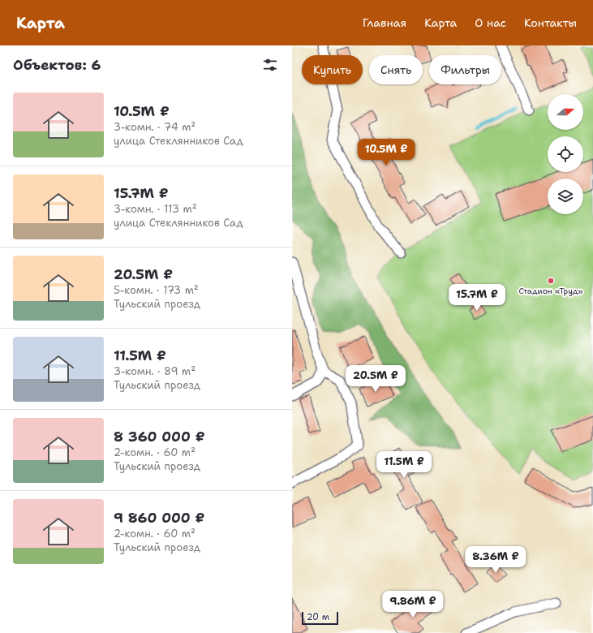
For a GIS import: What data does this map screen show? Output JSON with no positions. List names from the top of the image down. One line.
{"places":["Стадион «Труд»"],"scale_bar":"20 m","north":"right","page":{"header":"Карта","nav":["Главная","Карта","О нас","Контакты"],"heading":"Объектов: 6","chip":["Купить","Снять","Фильтры"],"list":[{"name":"10.5M ₽","note":"3-комн. · 74 m² · улица Стеклянников Сад"},{"name":"15.7M ₽","note":"3-комн. · 113 m² · улица Стеклянников Сад"},{"name":"20.5M ₽","note":"5-комн. · 173 m² · Тульский проезд"},{"name":"11.5M ₽","note":"3-комн. · 89 m² · Тульский проезд"},{"name":"8 360 000 ₽","note":"2-комн. · 60 m² · Тульский проезд"},{"name":"9 860 000 ₽","note":"2-комн. · 60 m² · Тульский проезд"}],"price":["10.5M ₽","15.7M ₽","20.5M ₽","11.5M ₽","8.36M ₽","9.86M ₽"],"scale":"20 m"}}
